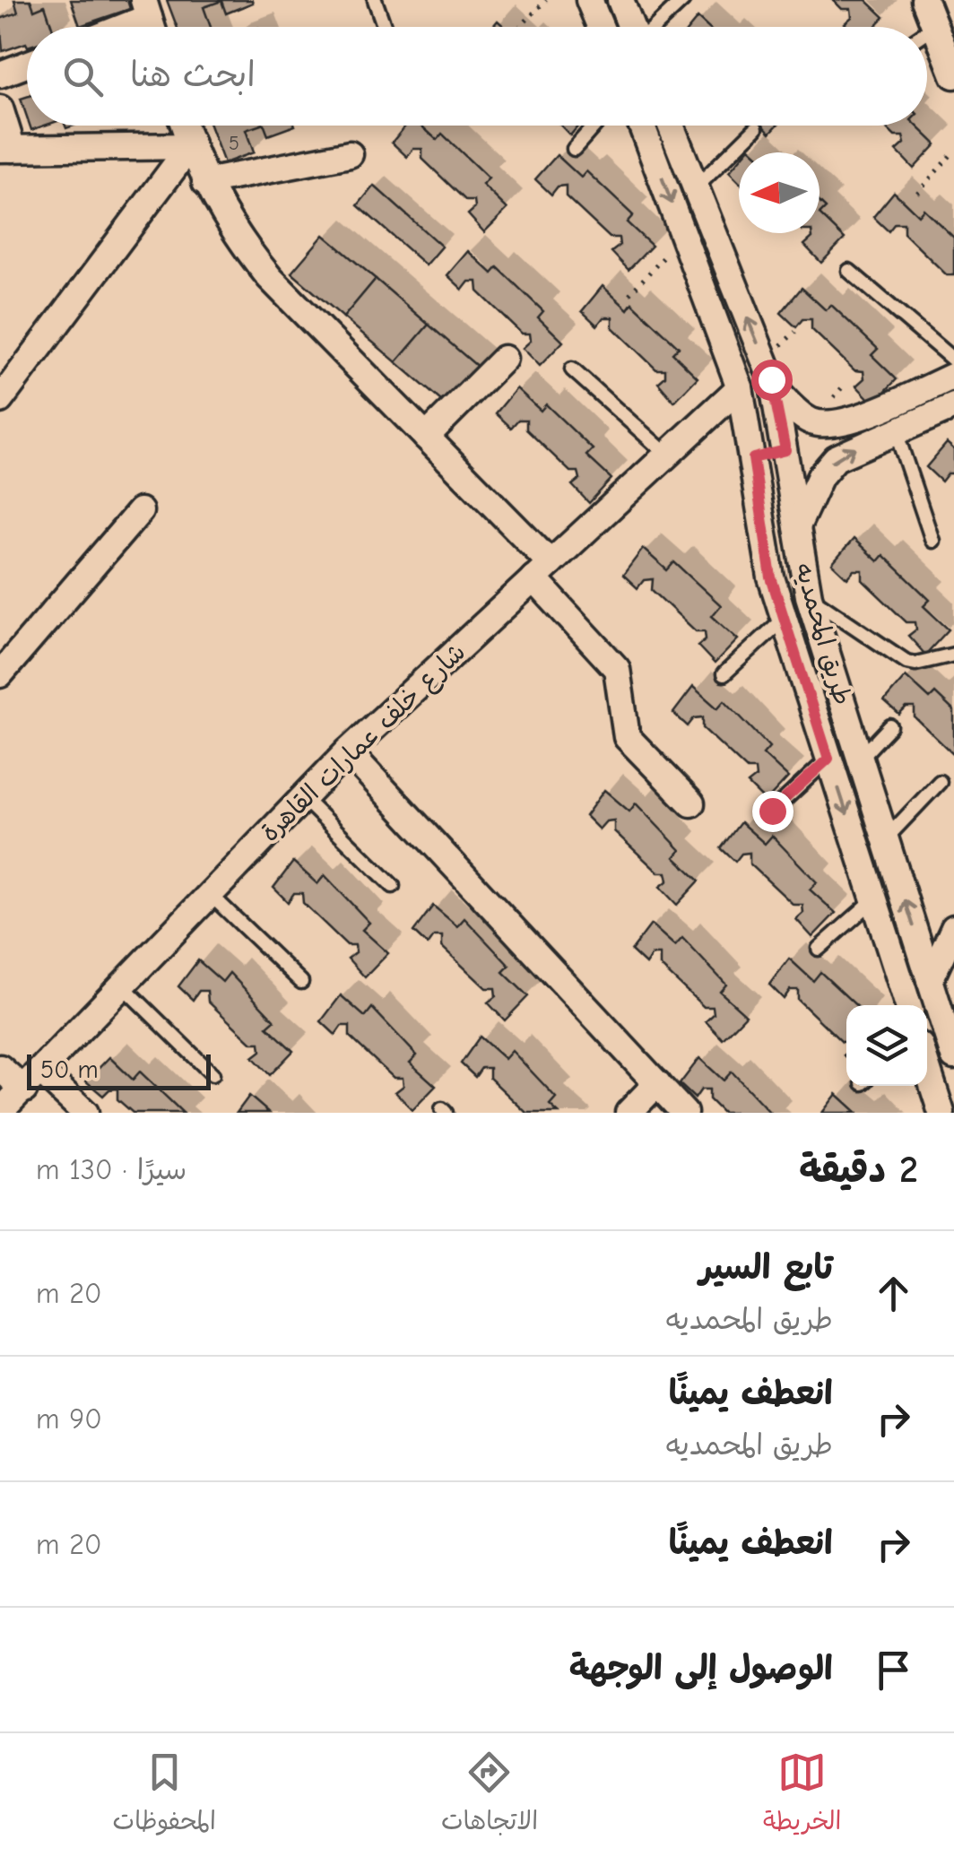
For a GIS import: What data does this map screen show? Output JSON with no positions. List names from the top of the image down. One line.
{"streets":{"street":["طريق المحمديه","شارع خلف عمارات القاهرة"]},"crossings":[["طريق المحمديه","شارع خلف عمارات القاهرة"]],"house_numbers":["5"],"scale_bar":"50 m","north":"left","page":{"search":"ابحث هنا","scale":"50 m","heading":["2 دقيقة","سيرًا · 130 m"],"list":[["تابع السير","طريق المحمديه","20 m"],["انعطف يمينًا","طريق المحمديه","90 m"],["انعطف يمينًا","20 m"],"الوصول إلى الوجهة"],"nav":["الخريطة","الاتجاهات","المحفوظات"]}}
